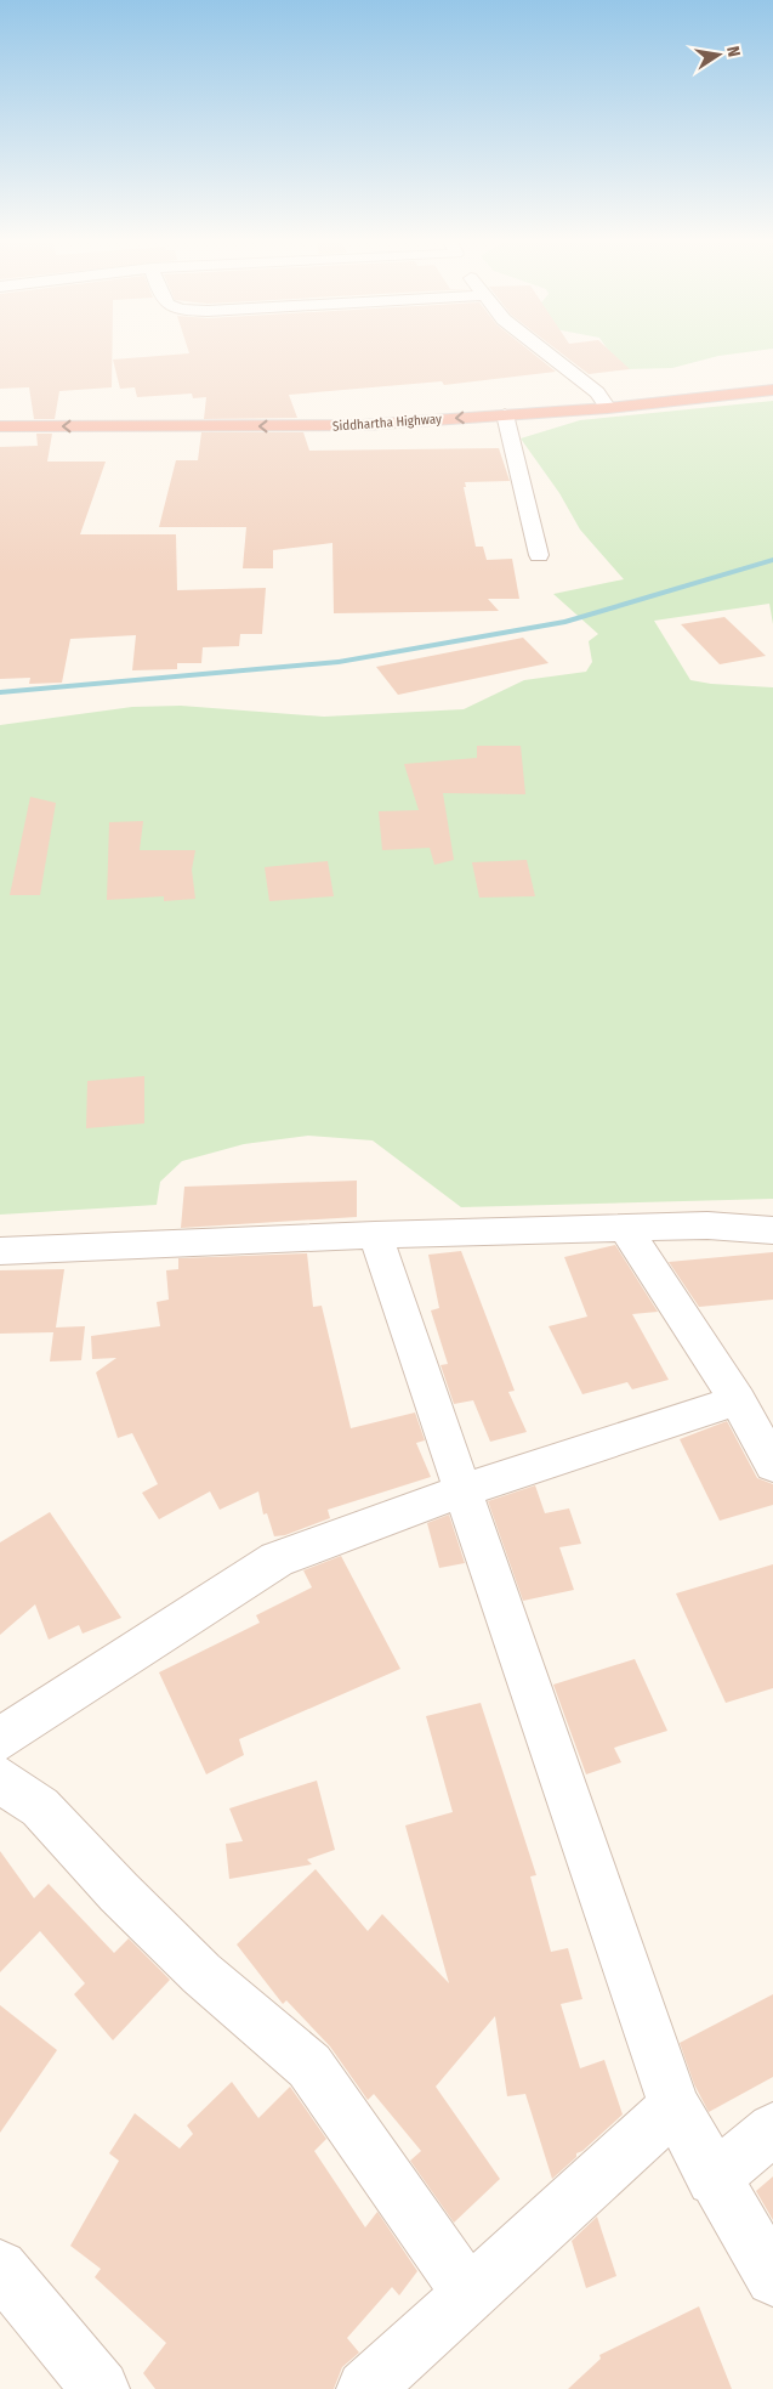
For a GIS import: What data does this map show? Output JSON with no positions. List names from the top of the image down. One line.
{"streets":{"highway":["Siddhartha Highway"]},"one_way":["Siddhartha Highway"],"north":"right"}
